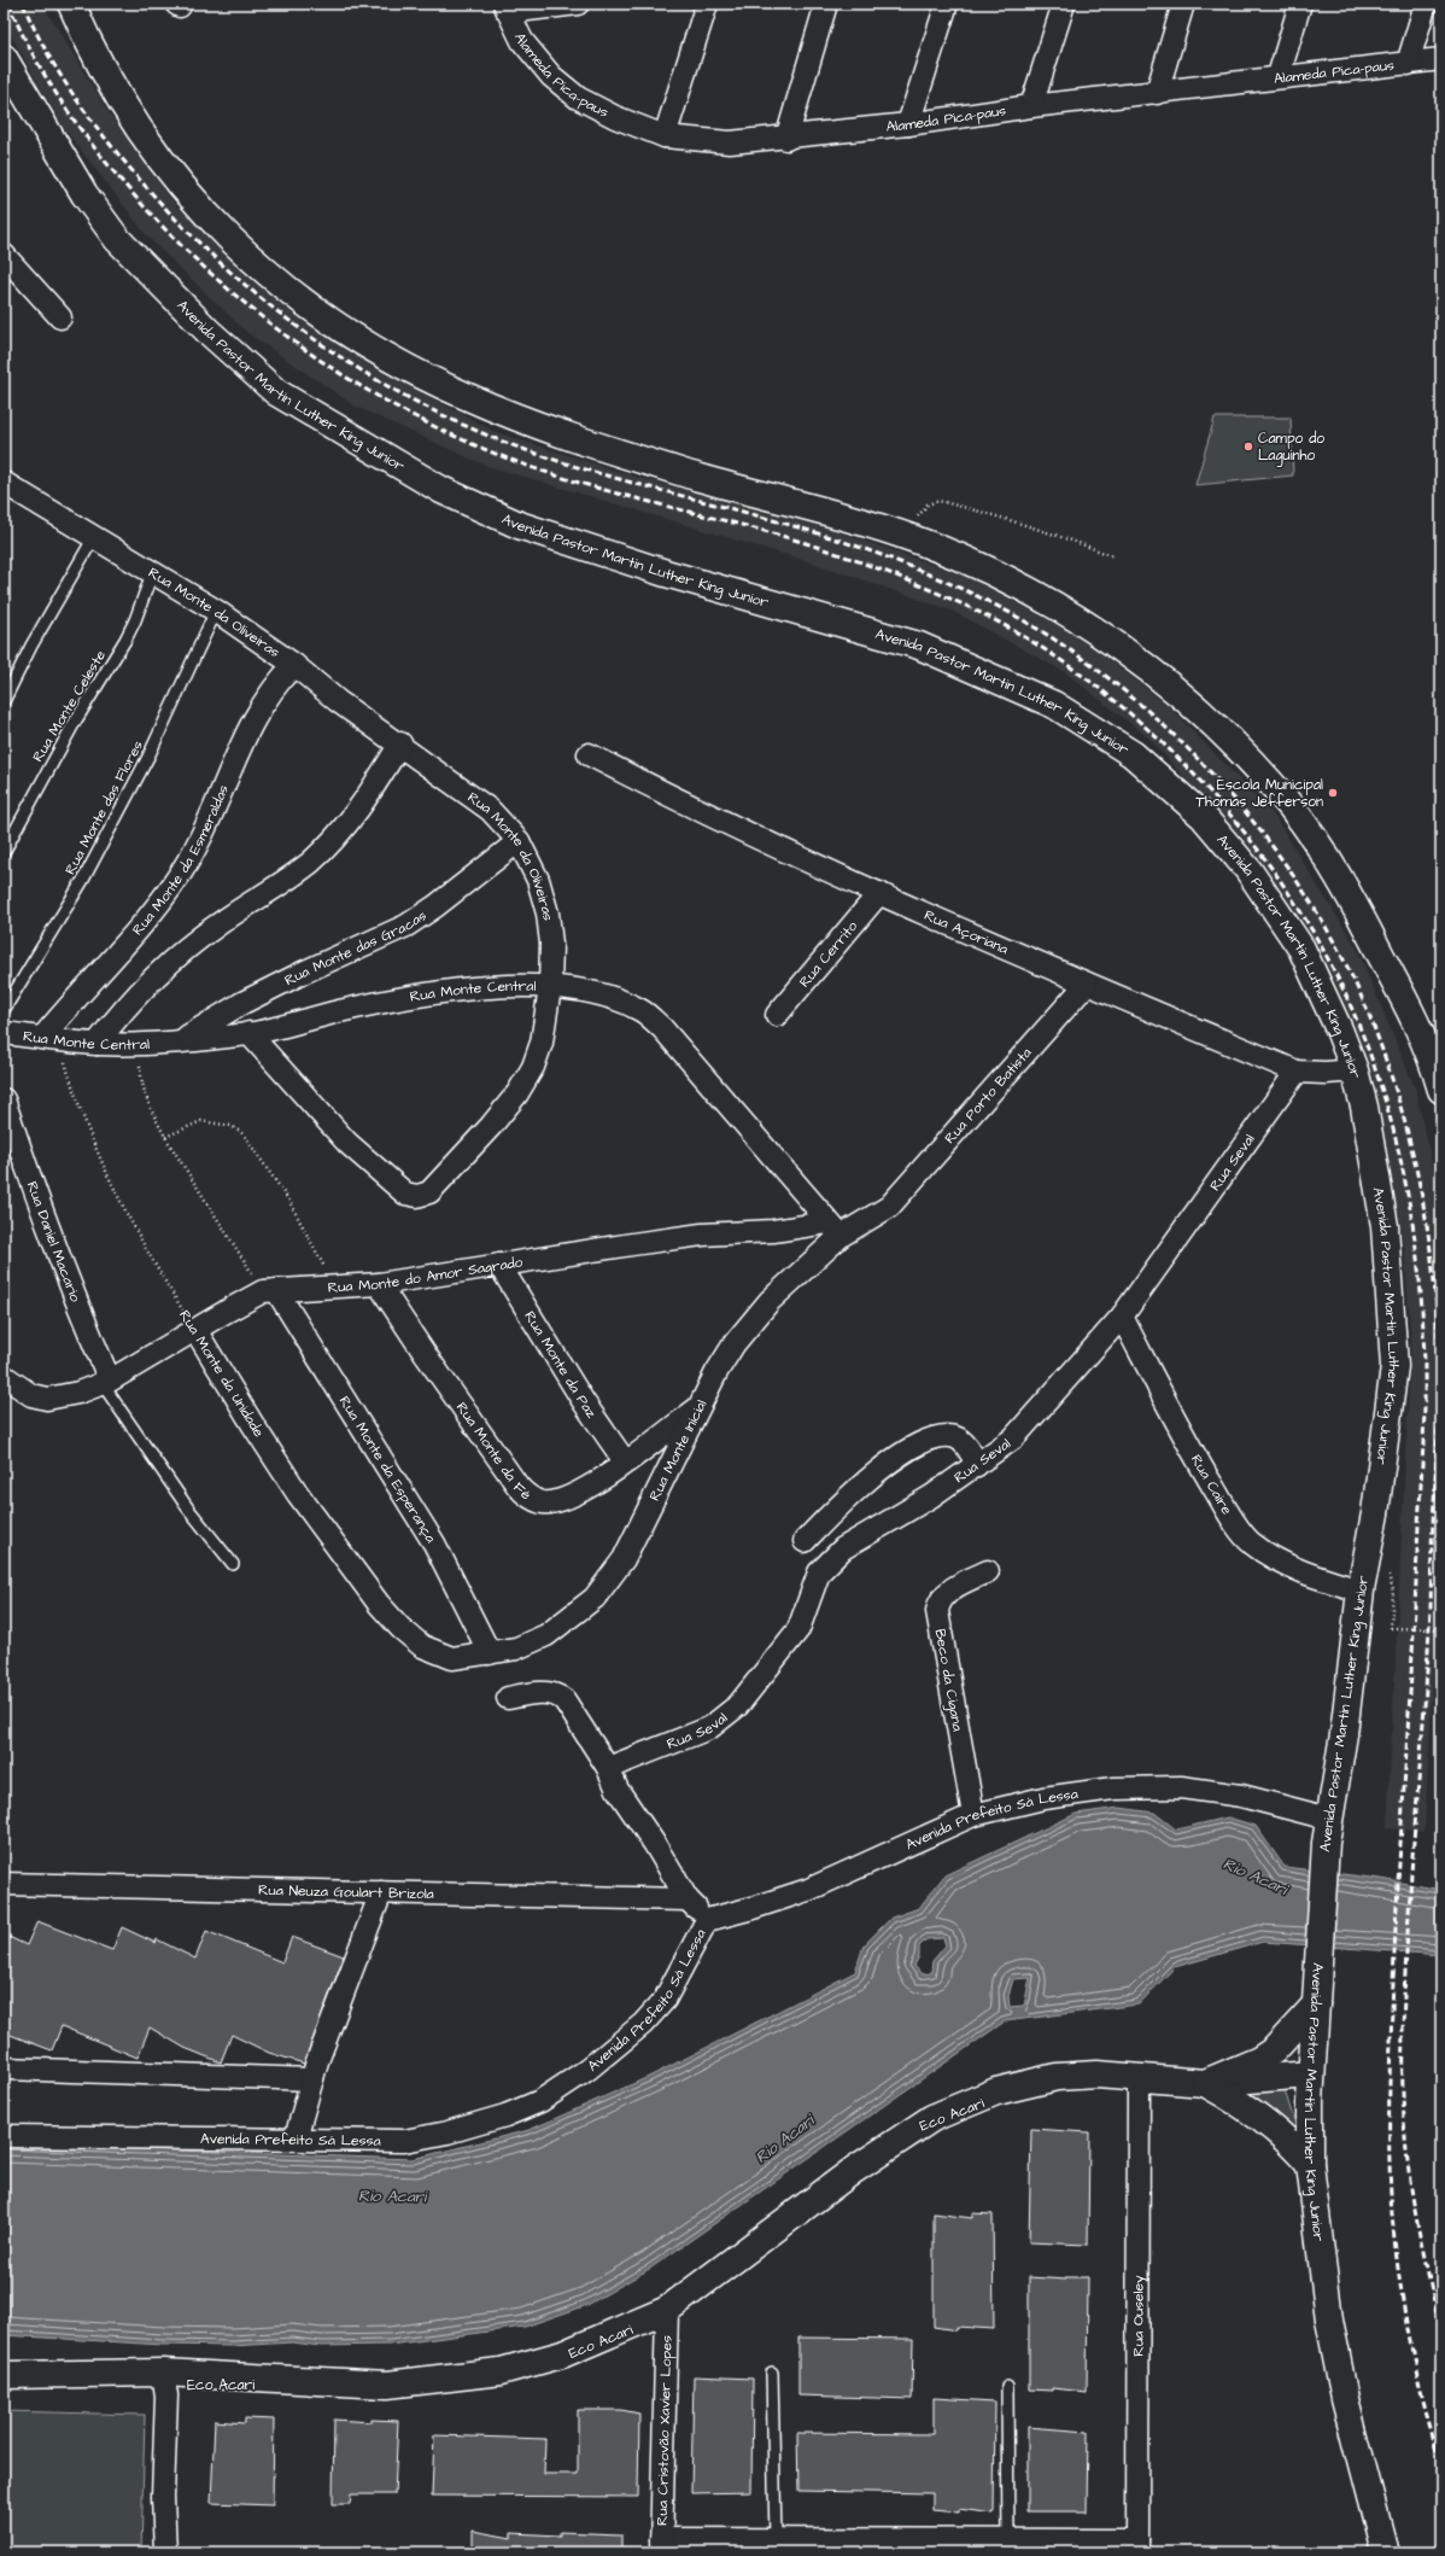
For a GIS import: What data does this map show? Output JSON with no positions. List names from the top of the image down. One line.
{"streets":{"main road":["Avenida Pastor Martin Luther King Junior"],"street":["Alameda Pica-paus","Rua Monte da Oliveiras","Rua Monte da Esmeraldas","Rua Açoriana","Rua Monte das Gracas","Rua Cerrito","Rua Monte Central","Rua Porto Batista","Rua Seval","Rua Daniel Macario","Rua Monte do Amor Sagrado","Rua Monte da Paz","Rua Monte da Unidade","Rua Monte da Fé","Rua Monte Inicial","Rua Monte da Esperança","Rua Caire","Beco da Cigana","Avenida Prefeito Sá Lessa","Rua Neuza Goulart Brizola","Rua Ouseley","Rua Cristovão Xavier Lopes"],"lane":["Rua Monte Celeste","Rua Monte das Flores"]},"crossings":[["Avenida Pastor Martin Luther King Junior","Rua Açoriana"],["Avenida Pastor Martin Luther King Junior","Rua Caire"],["Avenida Pastor Martin Luther King Junior","Avenida Prefeito Sá Lessa"],["Rua Monte da Oliveiras","Rua Monte Celeste"],["Rua Monte da Oliveiras","Rua Monte das Flores"],["Rua Monte da Oliveiras","Rua Monte da Esmeraldas"],["Rua Monte da Oliveiras","Rua Monte das Gracas"],["Rua Monte da Oliveiras","Rua Monte Central"],["Rua Monte da Esmeraldas","Rua Monte Central"],["Rua Monte da Esmeraldas","Rua Monte da Unidade"],["Rua Açoriana","Rua Cerrito"],["Rua Açoriana","Rua Porto Batista"],["Rua Açoriana","Rua Seval"],["Rua Monte das Gracas","Rua Monte Central"],["Rua Monte Central","Rua Monte do Amor Sagrado"],["Rua Monte Central","Rua Monte da Unidade"],["Rua Monte Central","Rua Monte Inicial"],["Rua Porto Batista","Rua Monte Inicial"],["Rua Seval","Rua Caire"],["Rua Daniel Macario","Rua Monte do Amor Sagrado"],["Rua Monte do Amor Sagrado","Rua Monte da Paz"],["Rua Monte do Amor Sagrado","Rua Monte da Unidade"],["Rua Monte do Amor Sagrado","Rua Monte da Fé"],["Rua Monte do Amor Sagrado","Rua Monte Inicial"],["Rua Monte do Amor Sagrado","Rua Monte da Esperança"],["Rua Monte da Paz","Rua Monte da Fé"],["Rua Monte da Unidade","Rua Monte Inicial"],["Rua Monte da Fé","Rua Monte Inicial"],["Rua Monte Inicial","Rua Monte da Esperança"],["Beco da Cigana","Avenida Prefeito Sá Lessa"]],"water":["Rio Acari"],"places":["Campo do Laguinho","Escola Municipal Thomas Jefferson"]}
